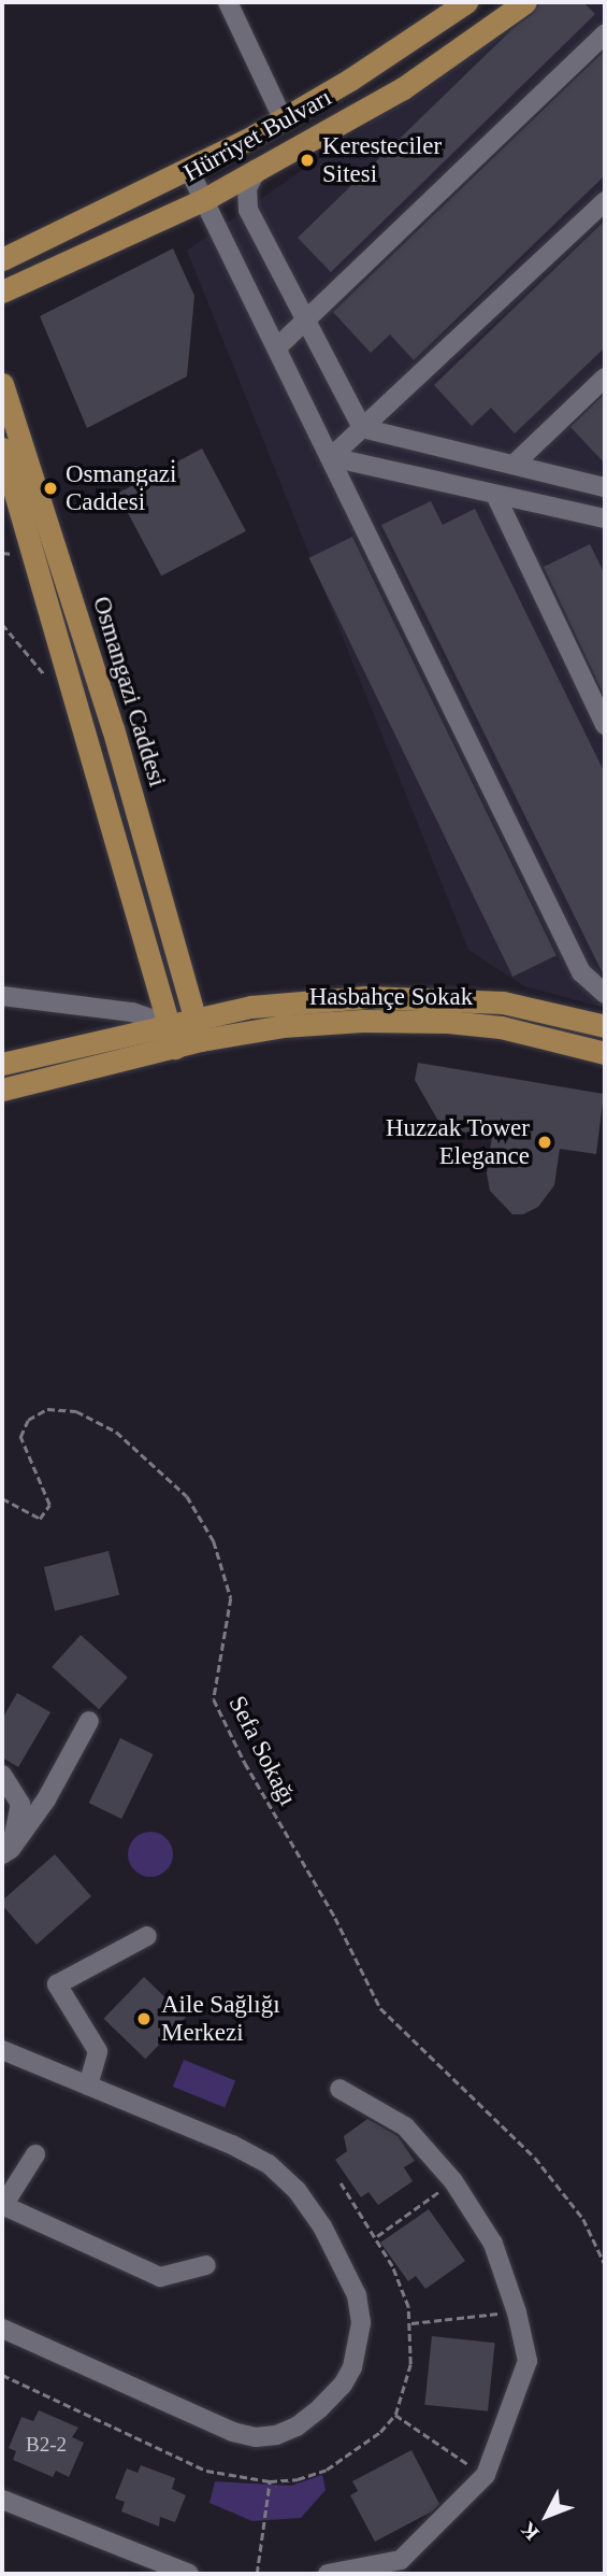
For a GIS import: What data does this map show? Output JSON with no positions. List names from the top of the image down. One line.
{"streets":{"main road":["Hürriyet Bulvarı","Osmangazi Caddesi","Hasbahçe Sokak"],"path":["Sefa Sokağı"]},"crossings":[["Osmangazi Caddesi","Hasbahçe Sokak"]],"places":["Keresteciler Sitesi","Osmangazi̇ Caddesi̇","Huzzak Tower Elegance","Aile Sağlığı Merkezi"],"house_numbers":["B2-2"],"north":"bottom left"}
